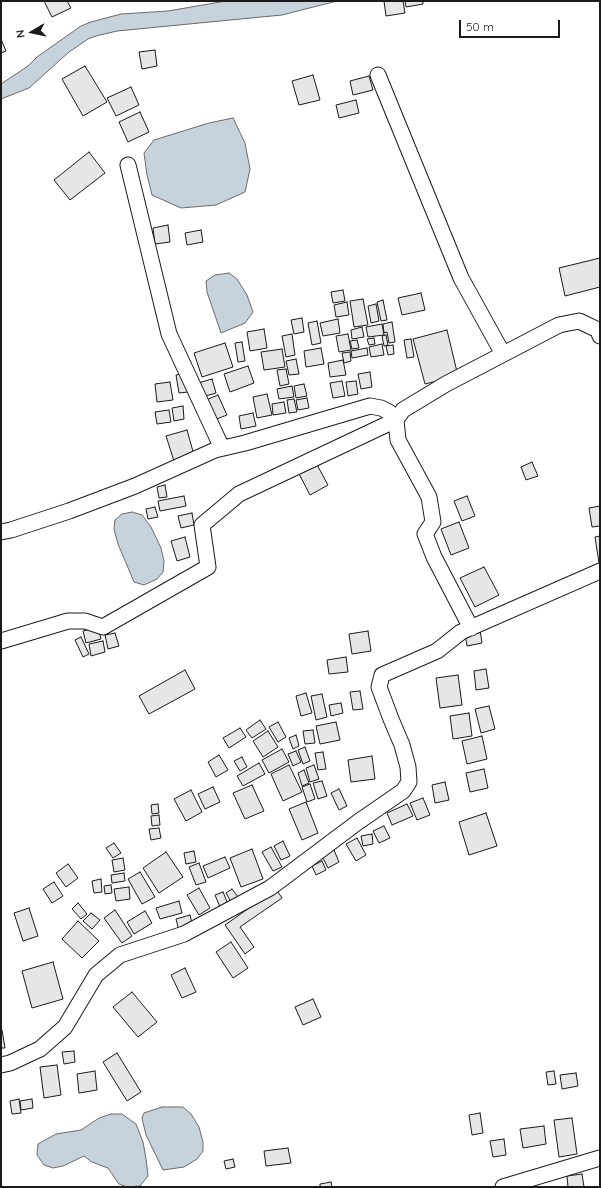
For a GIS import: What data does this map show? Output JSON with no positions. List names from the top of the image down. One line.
{"scale_bar":"50 m","north":"left"}
